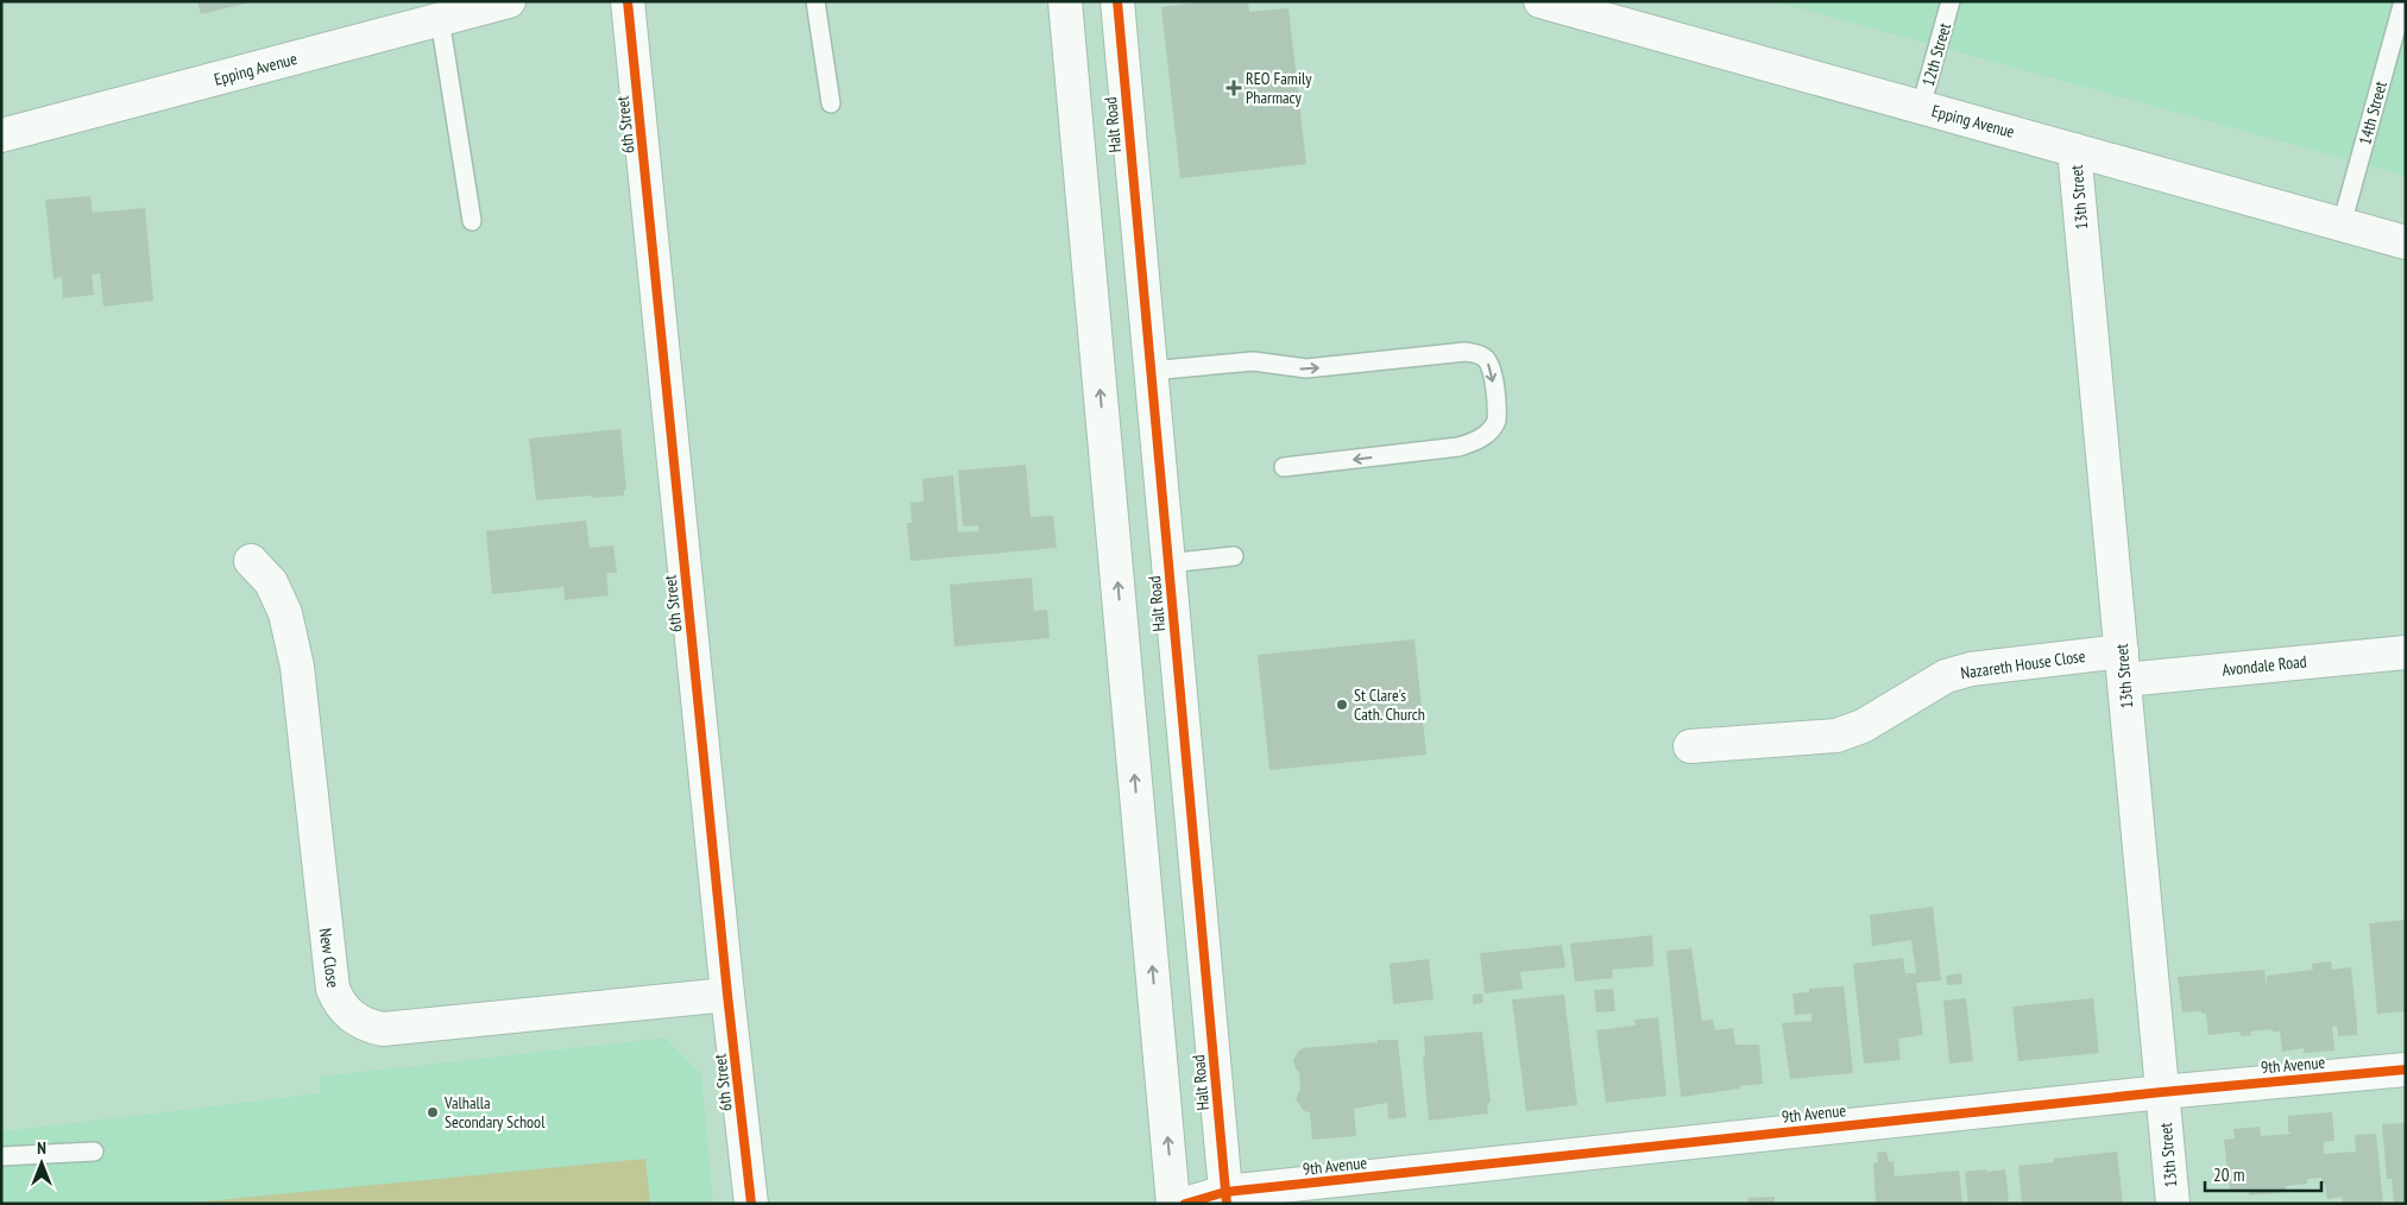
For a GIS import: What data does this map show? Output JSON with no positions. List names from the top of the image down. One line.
{"streets":{"street":["Epping Avenue","6th Street","Halt Road","13th Street","Nazareth House Close","Avondale Road","New Close","9th Avenue"],"lane":["12th Street","14th Street"]},"crossings":[["12th Street","Epping Avenue"],["Epping Avenue","14th Street"],["Epping Avenue","13th Street"],["6th Street","New Close"],["Halt Road","9th Avenue"],["13th Street","Nazareth House Close"],["13th Street","Avondale Road"],["13th Street","9th Avenue"],["Nazareth House Close","Avondale Road"]],"places":{"health":["REO Family Pharmacy"],"other":["St Clare's Cath. Church","Valhalla Secondary School"]},"scale_bar":"20 m","north":"top"}
